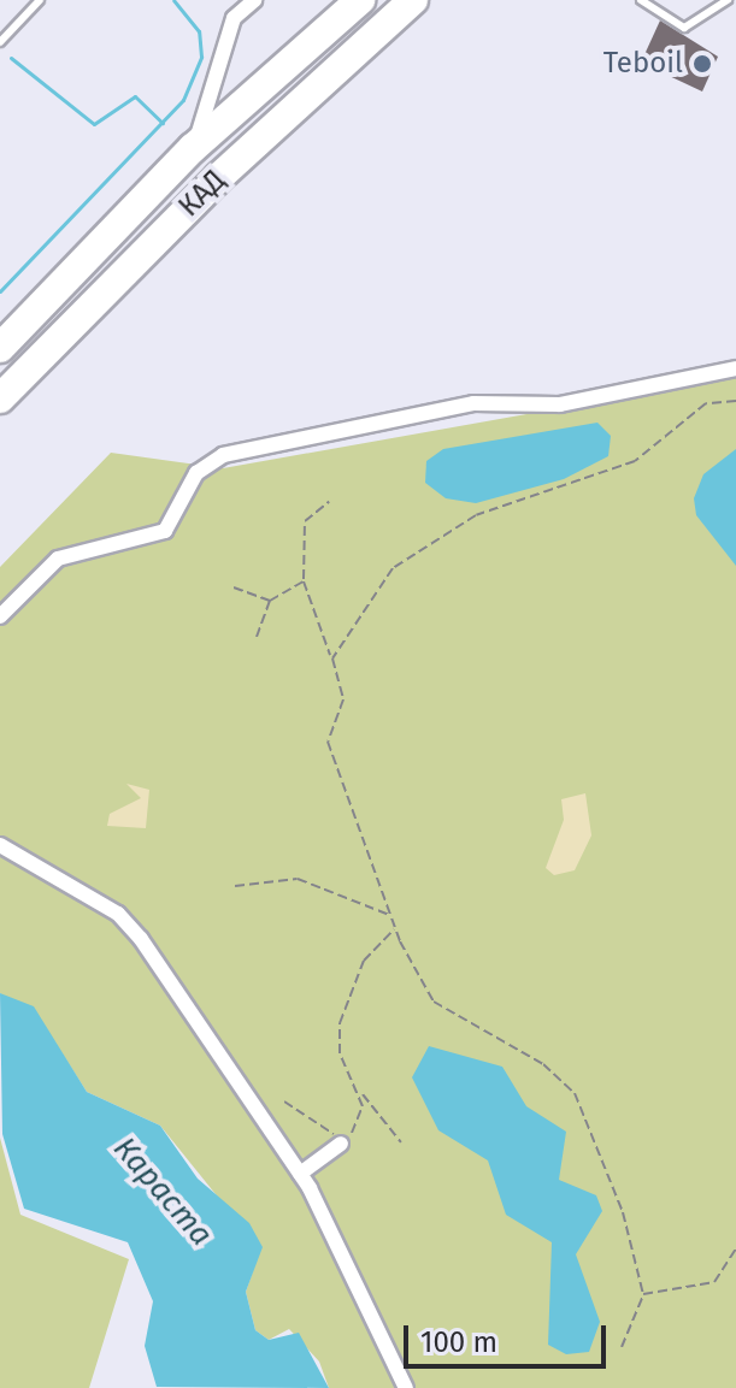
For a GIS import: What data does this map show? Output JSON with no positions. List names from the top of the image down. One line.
{"streets":{"highway":["КАД"]},"water":["Караста"],"places":["Teboil"],"scale_bar":"100 m"}
